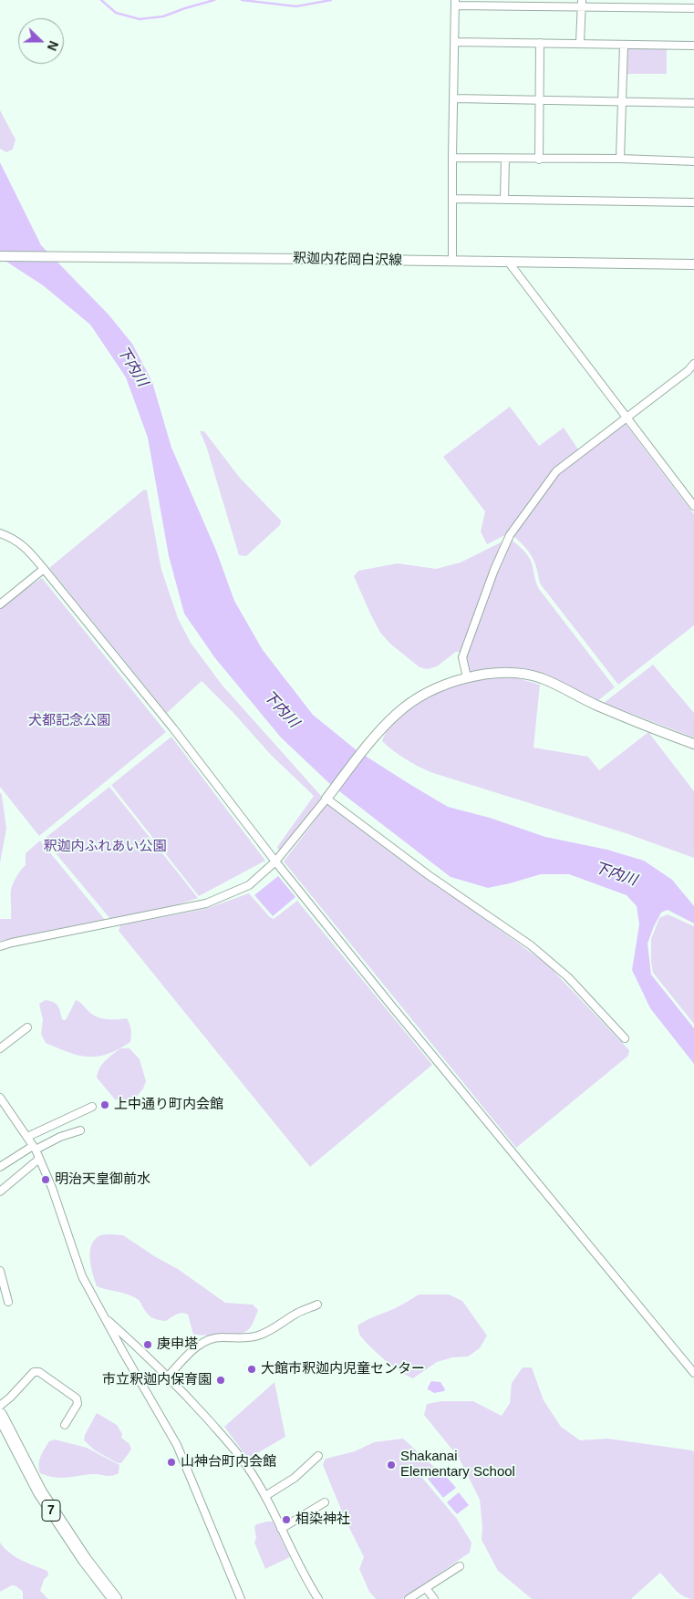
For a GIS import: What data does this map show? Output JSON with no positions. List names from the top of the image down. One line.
{"streets":{"highway":["7"],"main road":["釈迦内花岡白沢線"]},"water":["下内川"],"parks":["犬都記念公園","釈迦内ふれあい公園"],"places":["上中通り町内会館","明治天皇御前水","庚申塔","大館市釈迦内児童センター","市立釈迦内保育園","山神台町内会館","Shakanai Elementary School","相染神社"],"north":"right"}
